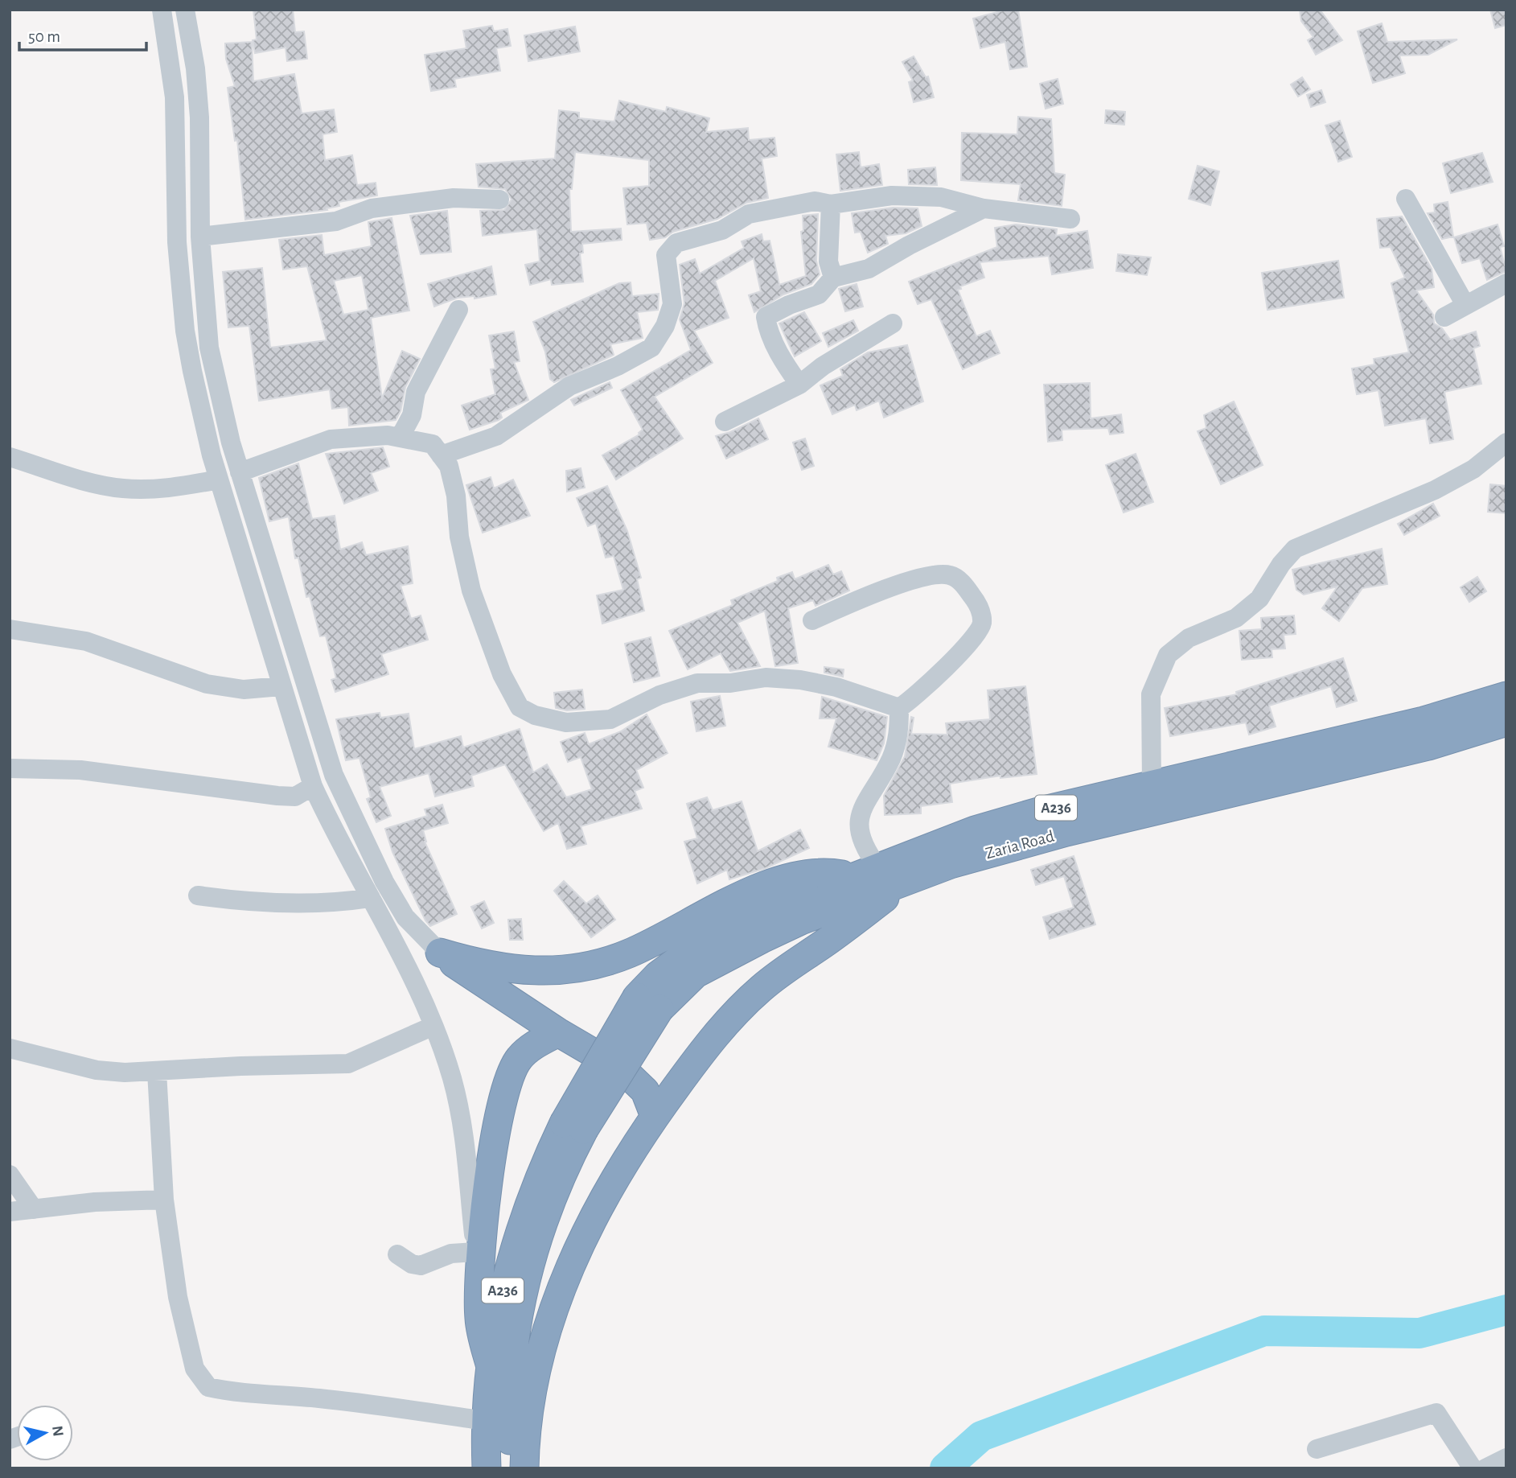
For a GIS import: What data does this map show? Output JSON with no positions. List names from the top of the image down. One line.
{"streets":{"highway":["A236","Zaria Road"]},"crossings":[["A236","Zaria Road"]],"scale_bar":"50 m","north":"right"}
